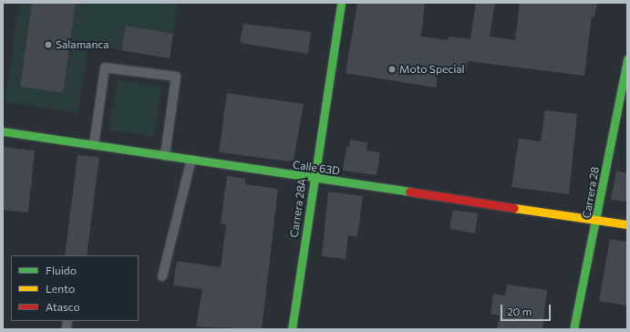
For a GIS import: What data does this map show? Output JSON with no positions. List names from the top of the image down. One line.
{"streets":{"street":["Calle 63D","Carrera 28","Carrera 28A"]},"crossings":[["Calle 63D","Carrera 28"],["Calle 63D","Carrera 28A"]],"places":["Salamanca","Moto Special"],"legend":["Fluido","Lento","Atasco"],"scale_bar":"20 m"}
